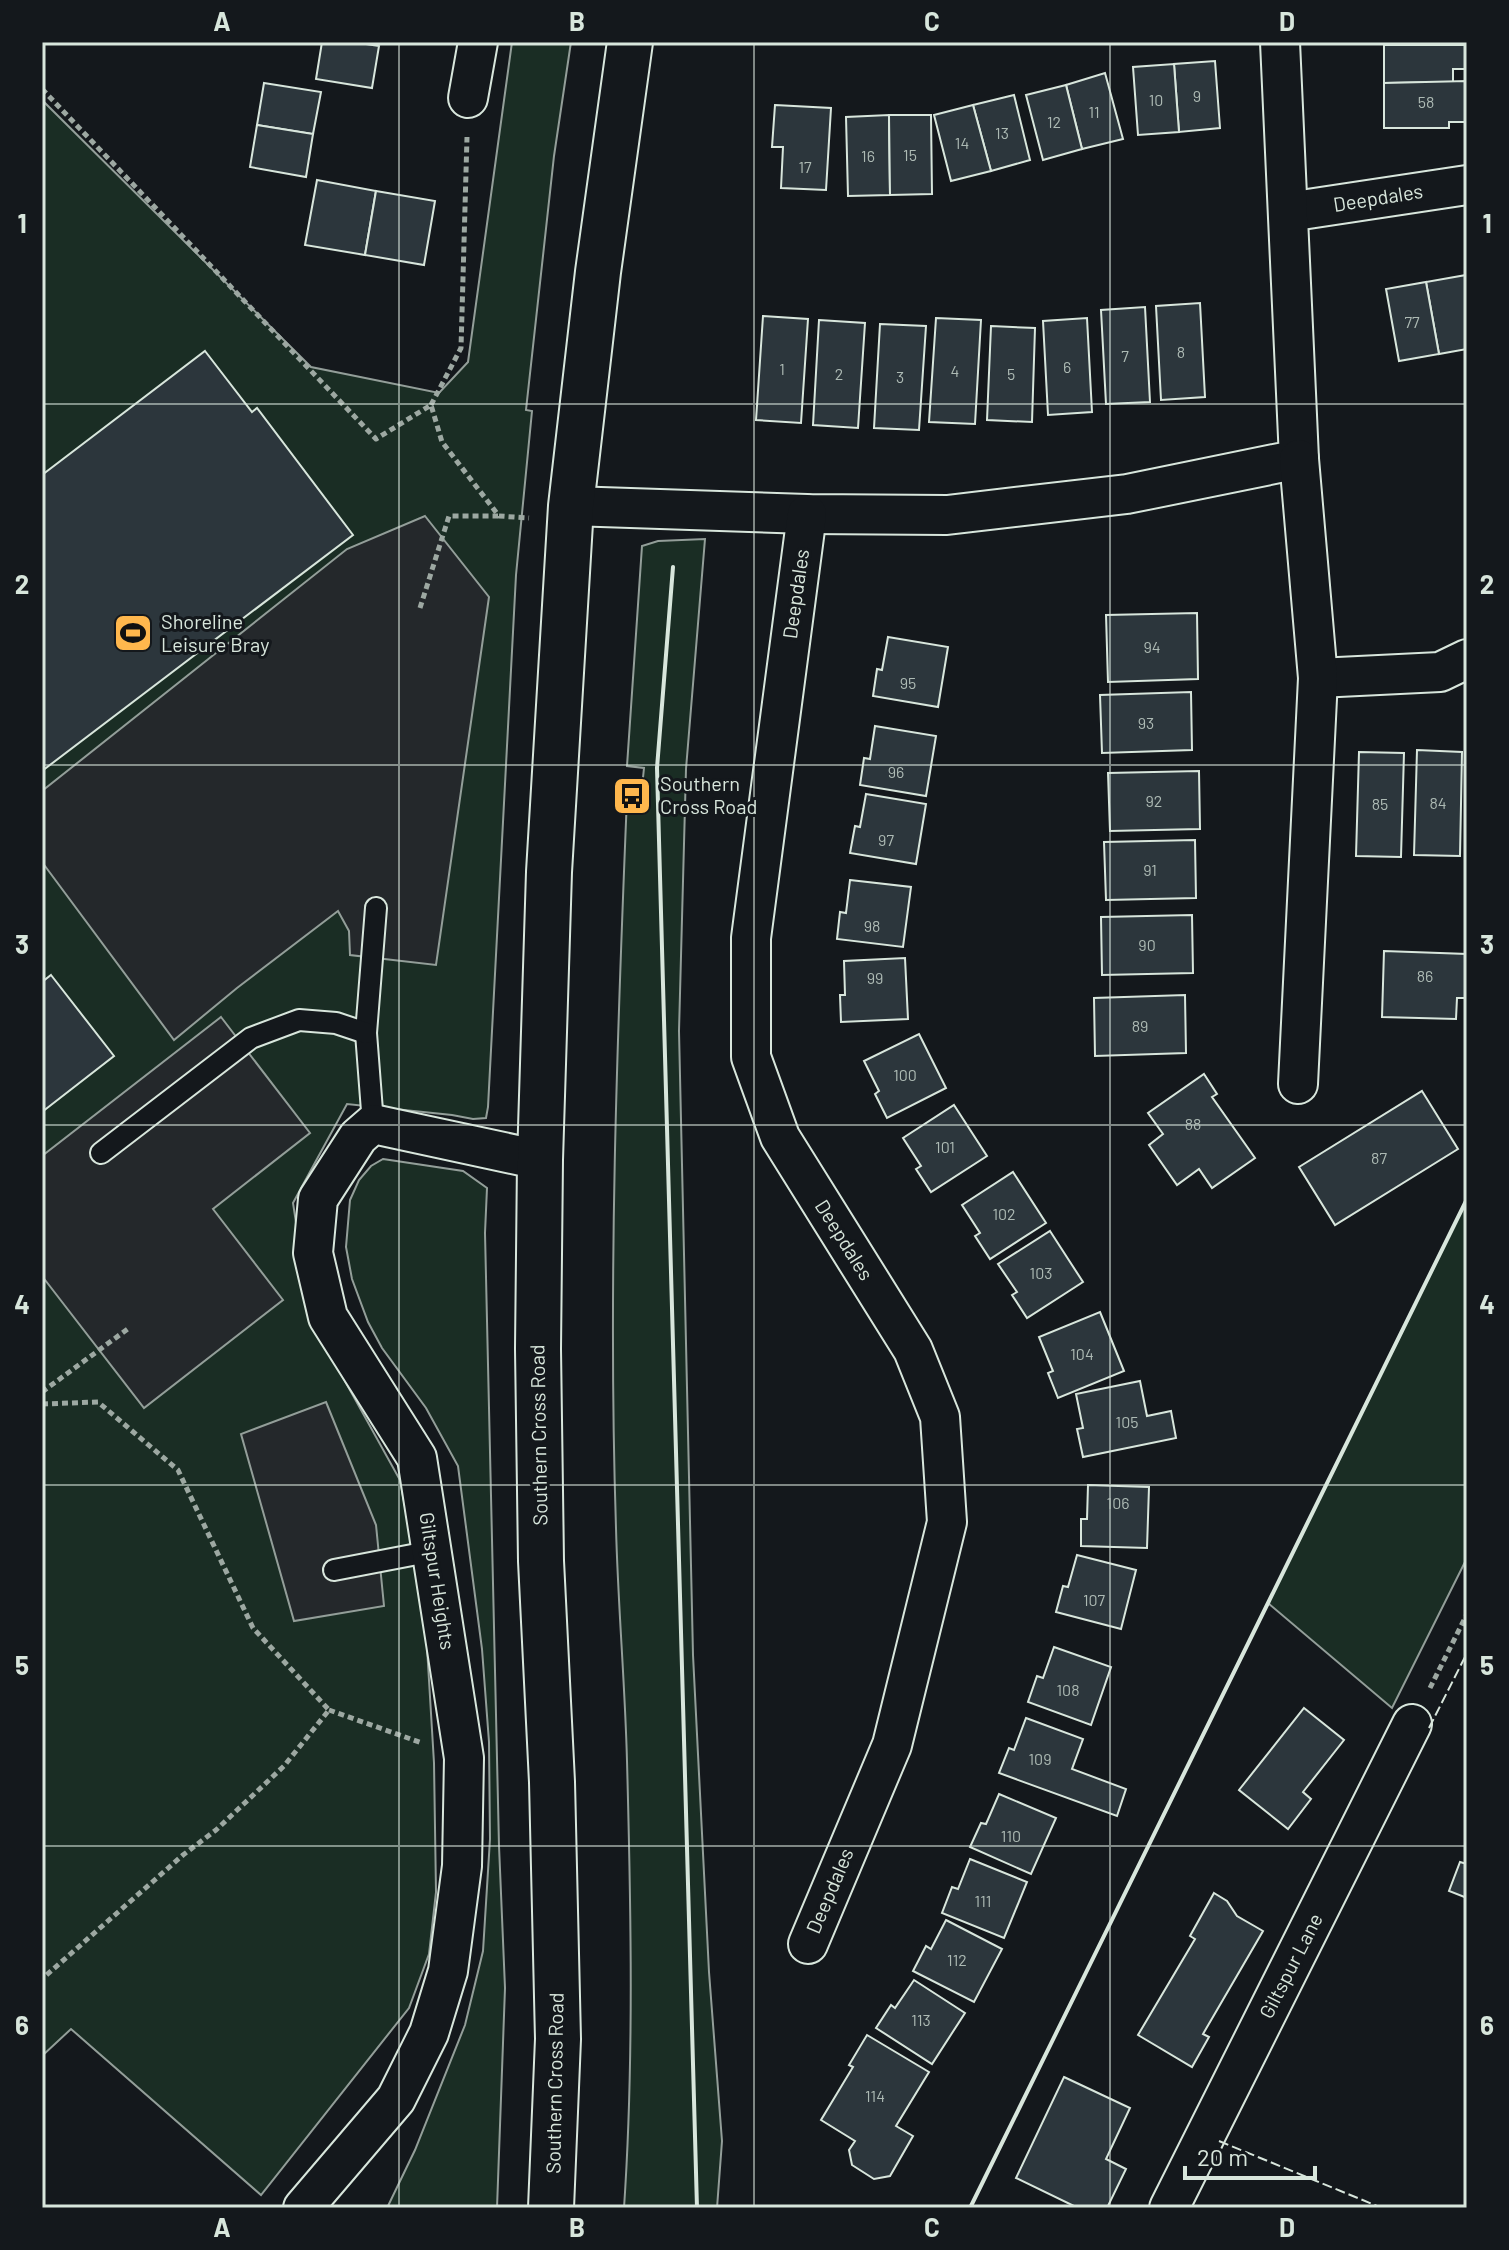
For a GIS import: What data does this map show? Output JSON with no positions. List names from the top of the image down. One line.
{"streets":{"main road":["Southern Cross Road"],"street":["Deepdales","Giltspur Heights","Giltspur Lane"]},"places":{"sports":["Shoreline Leisure Bray"],"bus stop":["Southern Cross Road"]},"house_numbers":["9","10","58","11","12","13","14","15","16","17","77","8","7","6","1","4","2","5","3","94","95","93","96","92","84","85","97","91","98","90","86","99","89","100","88","101","87","102","103","104","105","106","107","108","109","110","111","112","113","114"],"scale_bar":"20 m","grid":{"columns":["A","B","C","D"],"rows":["1","2","3","4","5","6"]}}
